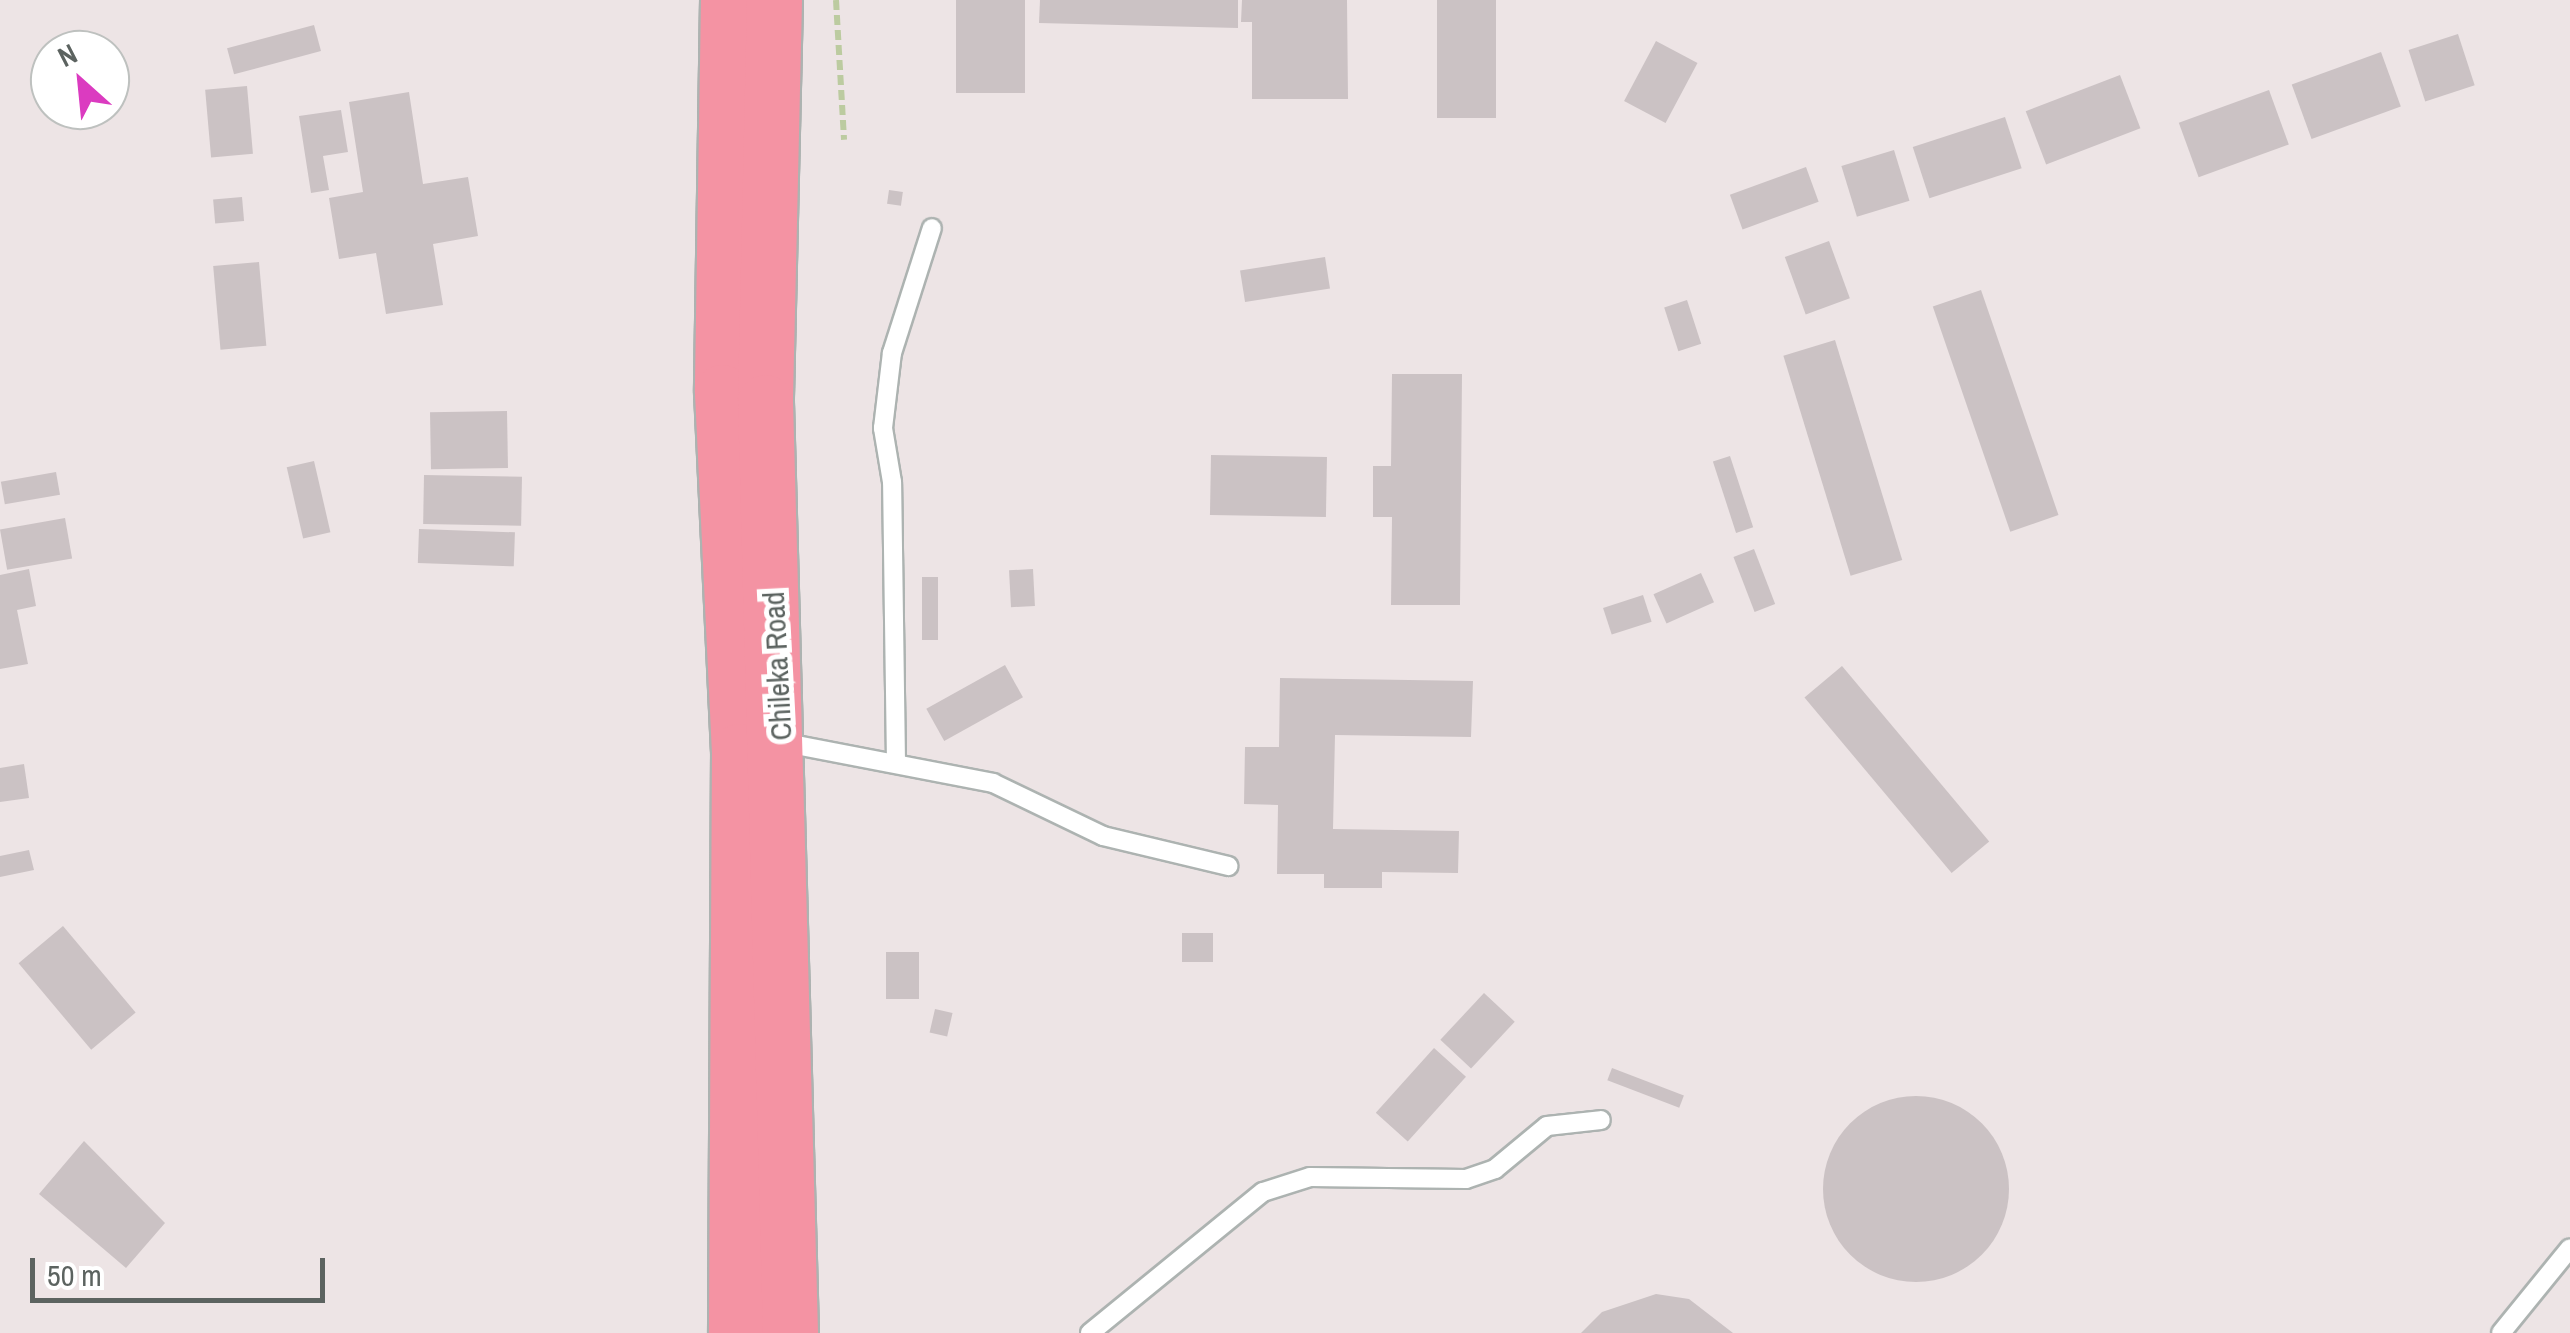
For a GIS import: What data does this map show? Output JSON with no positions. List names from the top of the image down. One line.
{"streets":{"highway":["Chileka Road"]},"scale_bar":"50 m","north":"top left"}
